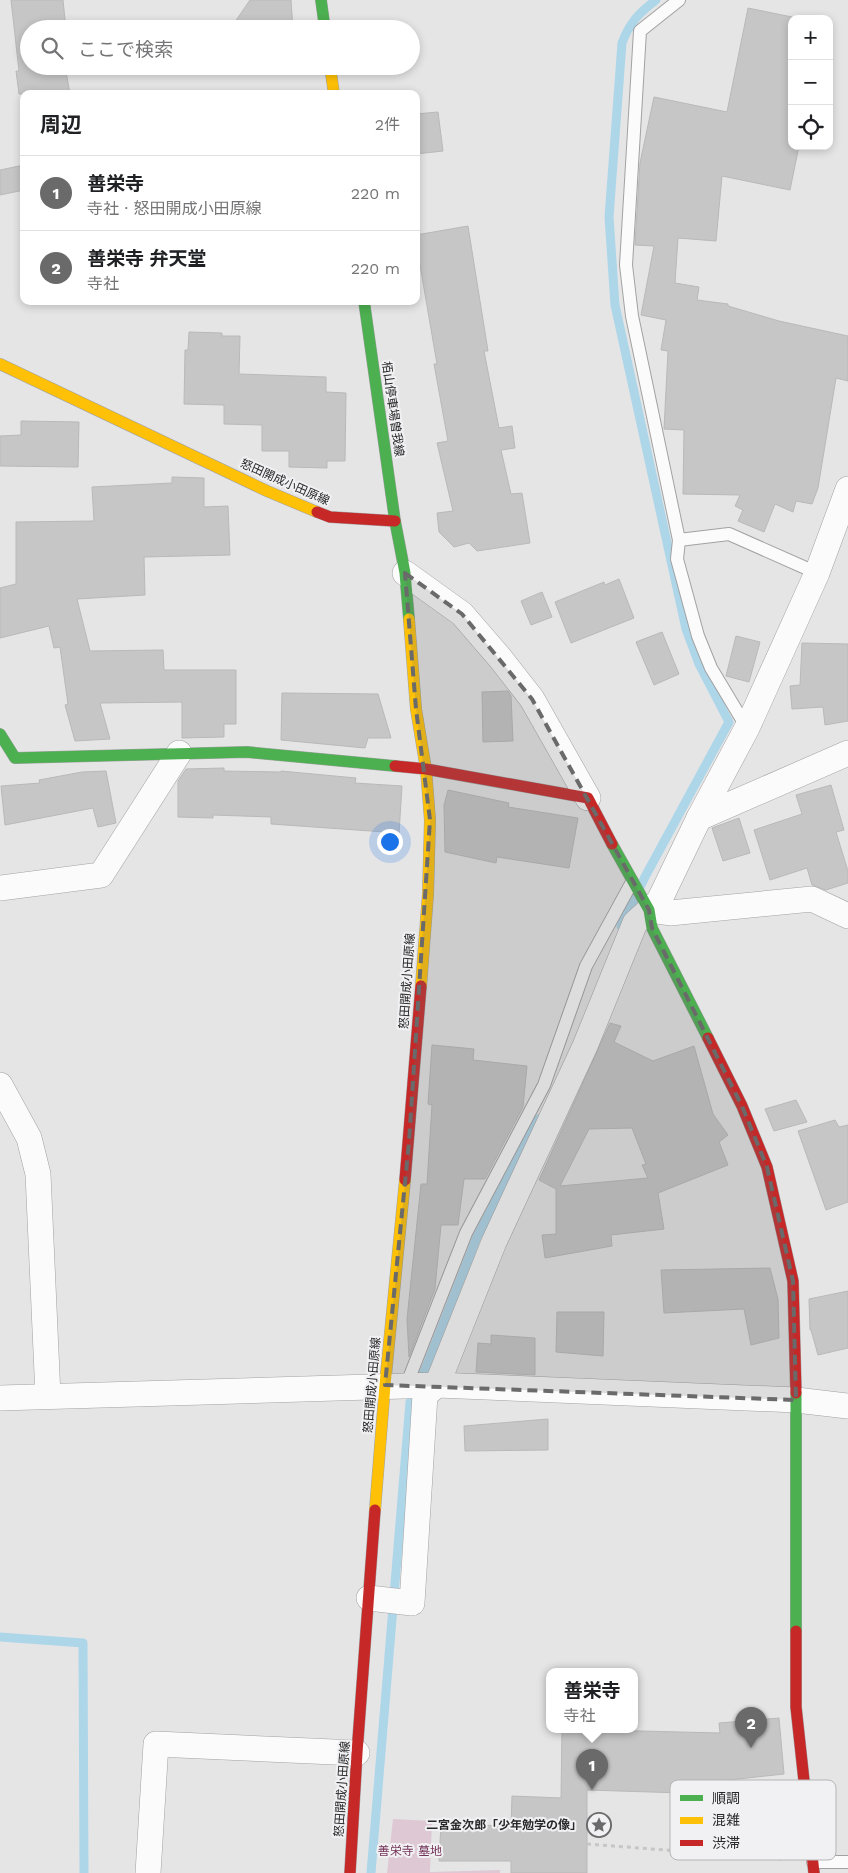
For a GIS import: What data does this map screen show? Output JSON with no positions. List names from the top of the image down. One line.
{"streets":{"main road":["栢山停車場曽我線","怒田開成小田原線"]},"crossings":[["栢山停車場曽我線","怒田開成小田原線"]],"parks":["善栄寺 墓地"],"places":{"place":["二宮金次郎「少年勉学の像」"]},"legend":["順調","混雑","渋滞"],"page":{"map_buttons":["+","−"],"search":"ここで検索","heading":["周辺","2件"],"list":[{"mark":"1","name":"善栄寺","note":"寺社 · 怒田開成小田原線","value":"220 m"},{"mark":"2","name":"善栄寺 弁天堂","note":"寺社","value":"220 m"}],"popup":["善栄寺","寺社"],"pins":["2","1"]}}
